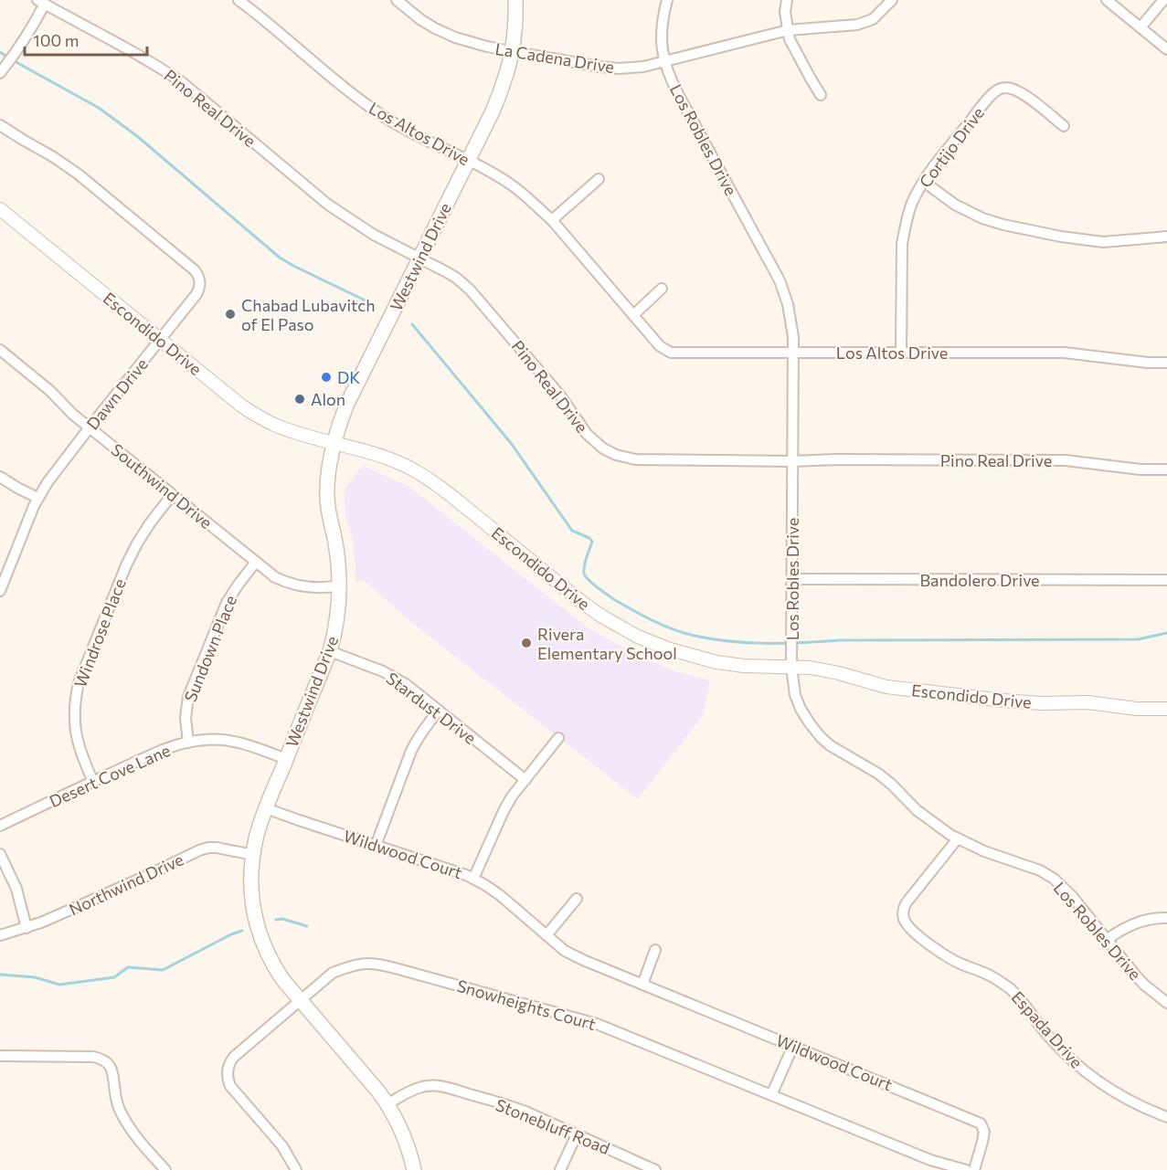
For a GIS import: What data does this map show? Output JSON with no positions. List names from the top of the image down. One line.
{"streets":{"main road":["Westwind Drive"],"street":["La Cadena Drive","Pino Real Drive","Los Altos Drive","Los Robles Drive","Cortijo Drive","Escondido Drive","Dawn Drive","Southwind Drive","Bandolero Drive","Windrose Place","Sundown Place","Stardust Drive","Desert Cove Lane","Wildwood Court","Northwind Drive","Snowheights Court","Espada Drive","Stonebluff Road"]},"crossings":[["La Cadena Drive","Los Robles Drive"],["La Cadena Drive","Westwind Drive"],["Pino Real Drive","Los Robles Drive"],["Pino Real Drive","Westwind Drive"],["Los Altos Drive","Los Robles Drive"],["Los Altos Drive","Cortijo Drive"],["Los Altos Drive","Westwind Drive"],["Los Robles Drive","Escondido Drive"],["Los Robles Drive","Bandolero Drive"],["Los Robles Drive","Espada Drive"],["Westwind Drive","Escondido Drive"],["Westwind Drive","Southwind Drive"],["Westwind Drive","Stardust Drive"],["Westwind Drive","Desert Cove Lane"],["Westwind Drive","Wildwood Court"],["Westwind Drive","Northwind Drive"],["Westwind Drive","Snowheights Court"],["Westwind Drive","Stonebluff Road"],["Escondido Drive","Dawn Drive"],["Dawn Drive","Southwind Drive"],["Southwind Drive","Windrose Place"],["Southwind Drive","Sundown Place"],["Windrose Place","Desert Cove Lane"],["Sundown Place","Desert Cove Lane"]],"places":["Chabad Lubavitch of El Paso","DK","Alon","Rivera Elementary School"],"scale_bar":"100 m"}
